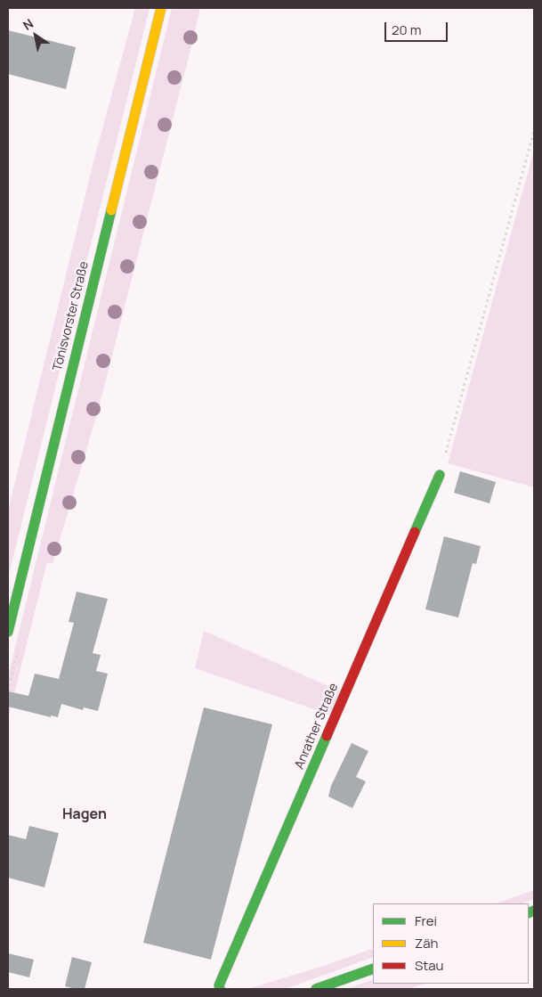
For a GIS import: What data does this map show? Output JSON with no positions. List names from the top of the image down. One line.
{"streets":{"main road":["Tönisvorster Straße","Anrather Straße"]},"districts":["Hagen"],"legend":["Frei","Zäh","Stau"],"scale_bar":"20 m","north":"top left"}
